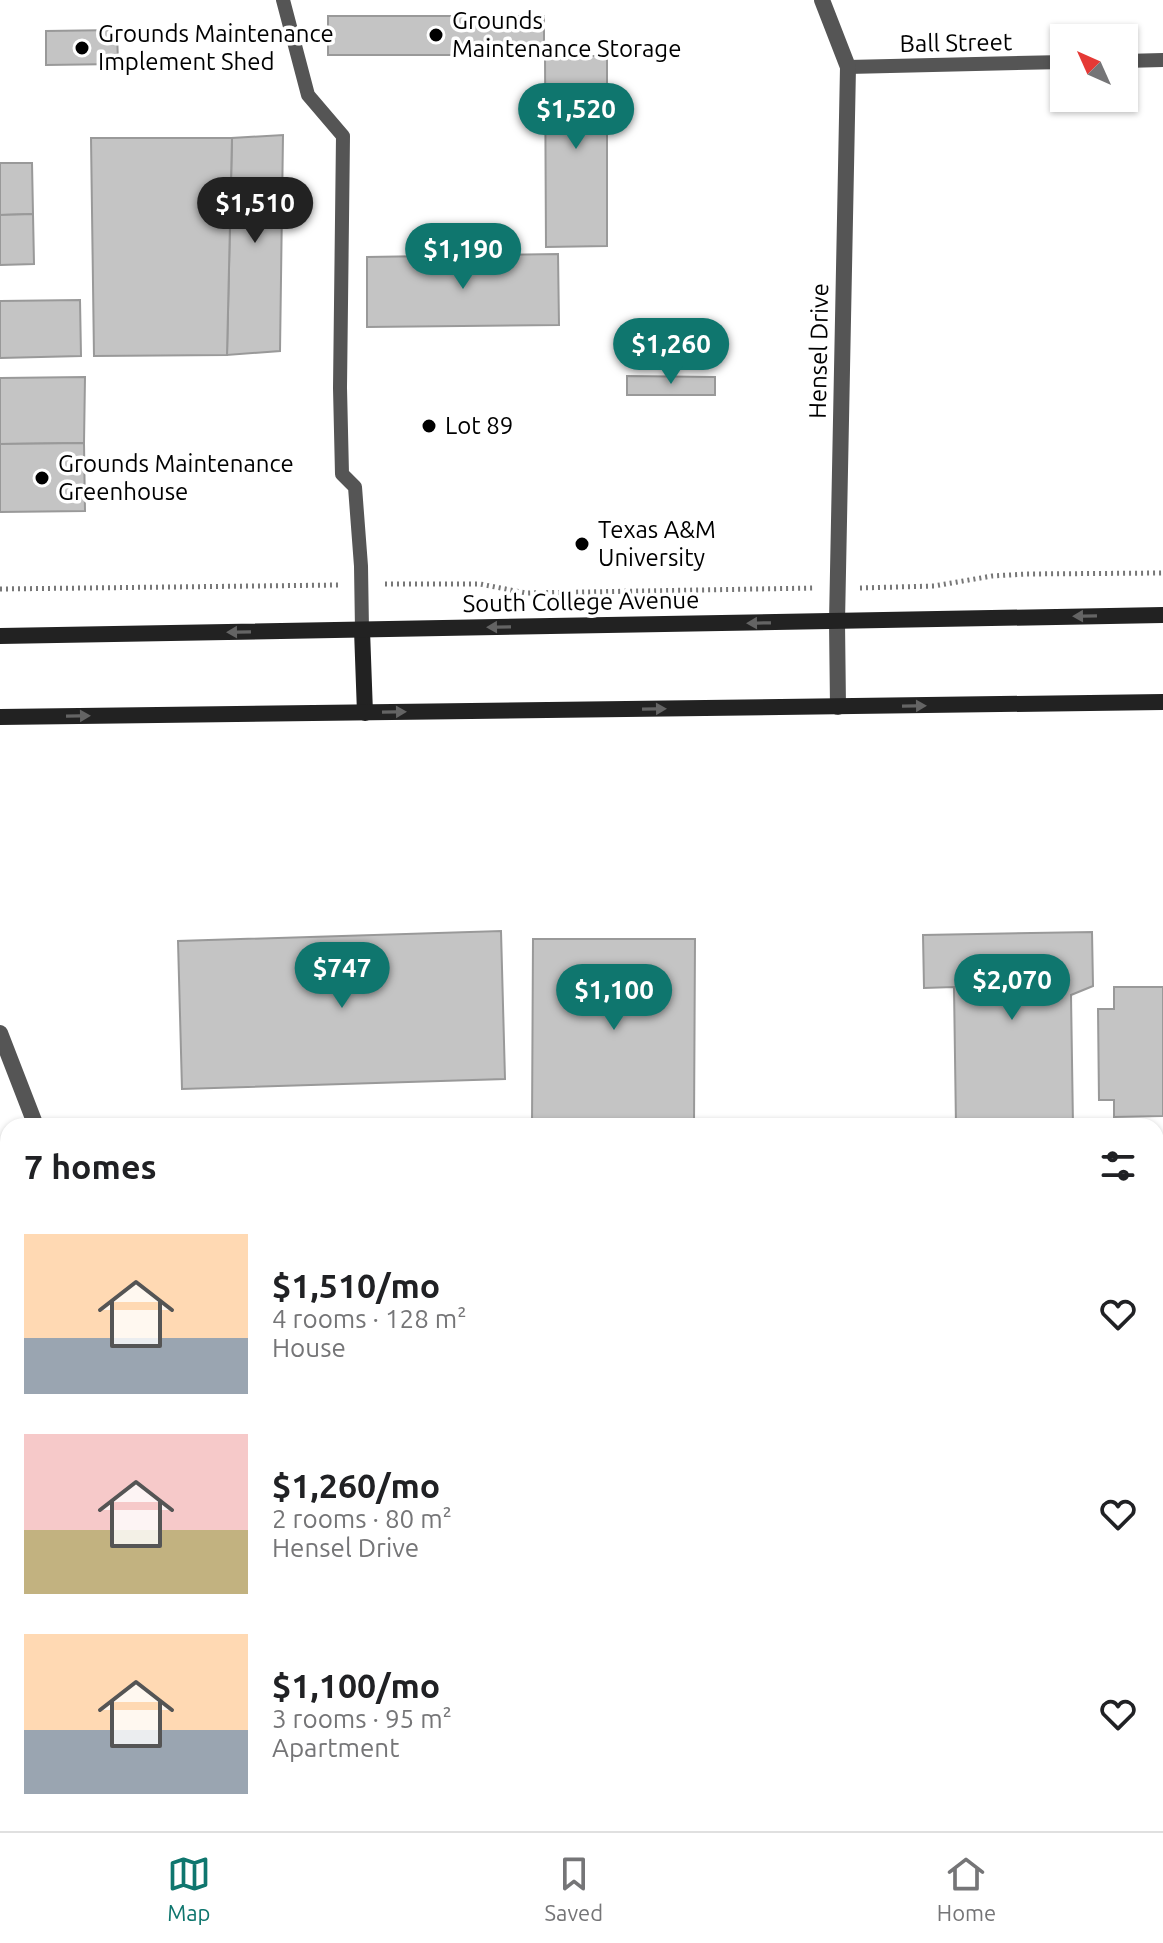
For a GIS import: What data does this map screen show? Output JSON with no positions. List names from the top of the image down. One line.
{"streets":{"main road":["South College Avenue"],"street":["Hensel Drive"],"lane":["Ball Street"]},"crossings":[["Ball Street","Hensel Drive"],["Hensel Drive","South College Avenue"]],"places":["Grounds Maintenance Storage","Grounds Maintenance Implement Shed","Lot 89","Grounds Maintenance Greenhouse","Texas A&M University"],"north":"top left","page":{"price":["$1,520","$1,510","$1,190","$1,260","$747","$2,070","$1,100"],"heading":"7 homes","list":[{"name":"$1,510/mo","note":"4 rooms · 128 m² · House"},{"name":"$1,260/mo","note":"2 rooms · 80 m² · Hensel Drive"},{"name":"$1,100/mo","note":"3 rooms · 95 m² · Apartment"}],"tabs":["Map","Saved","Home"]}}
